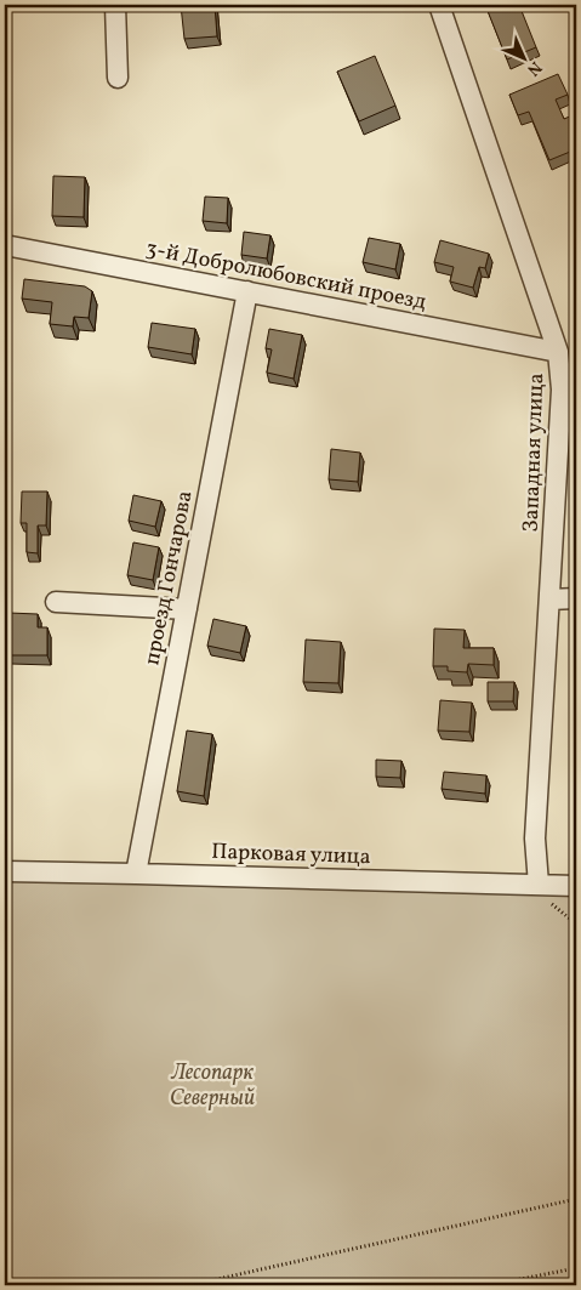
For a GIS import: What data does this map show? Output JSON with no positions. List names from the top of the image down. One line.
{"streets":{"street":["3-й Добролюбовский проезд","Западная улица","проезд Гончарова","Парковая улица"]},"crossings":[["3-й Добролюбовский проезд","Западная улица"],["3-й Добролюбовский проезд","проезд Гончарова"],["Западная улица","Парковая улица"],["проезд Гончарова","Парковая улица"]],"parks":["Лесопарк Северный"],"north":"bottom right"}
